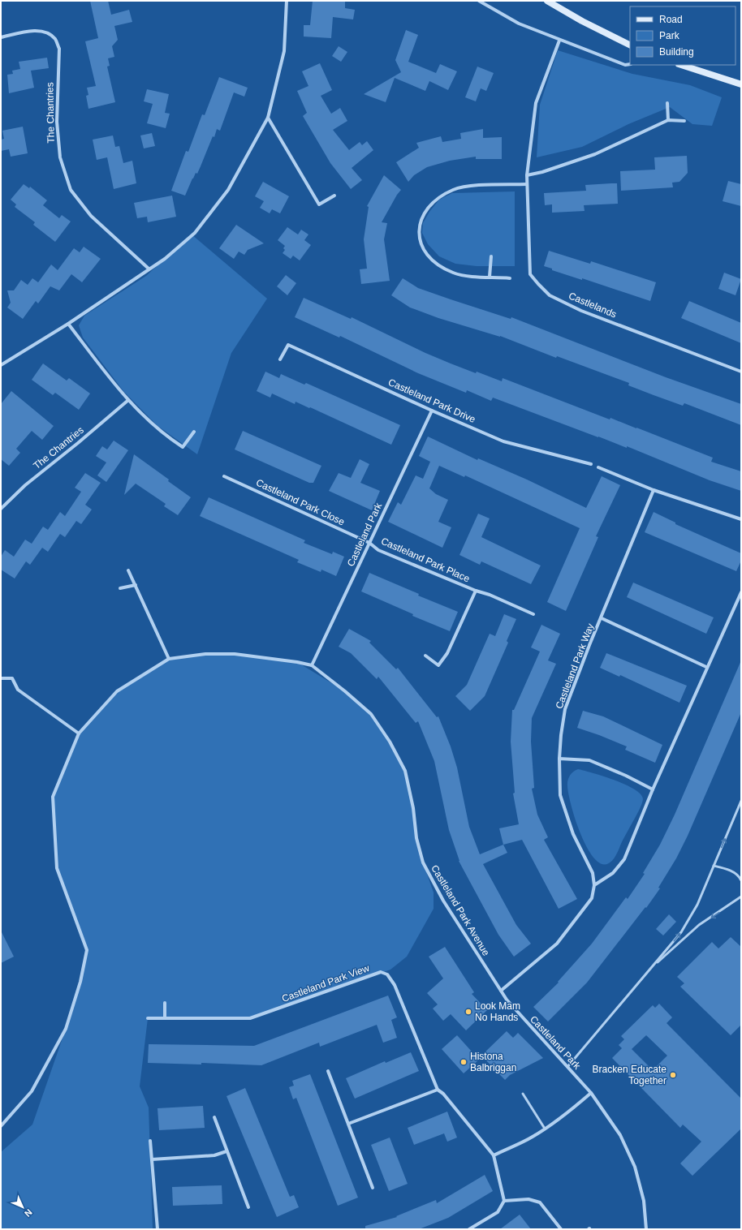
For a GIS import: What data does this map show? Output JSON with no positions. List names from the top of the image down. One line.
{"streets":{"street":["The Chantries","Castlelands","Castleland Park Drive","Castleland Park Close","Castleland Park","Castleland Park Place","Castleland Park Way","Castleland Park Avenue","Castleland Park View"]},"crossings":[["Castleland Park Drive","Castleland Park"],["Castleland Park Close","Castleland Park"],["Castleland Park Close","Castleland Park Place"],["Castleland Park","Castleland Park Place"],["Castleland Park","Castleland Park Way"],["Castleland Park","Castleland Park Avenue"],["Castleland Park Way","Castleland Park Avenue"]],"places":["Look Mam No Hands","Histona Balbriggan","Bracken Educate Together"],"legend":["Road","Park","Building"],"north":"bottom right"}
